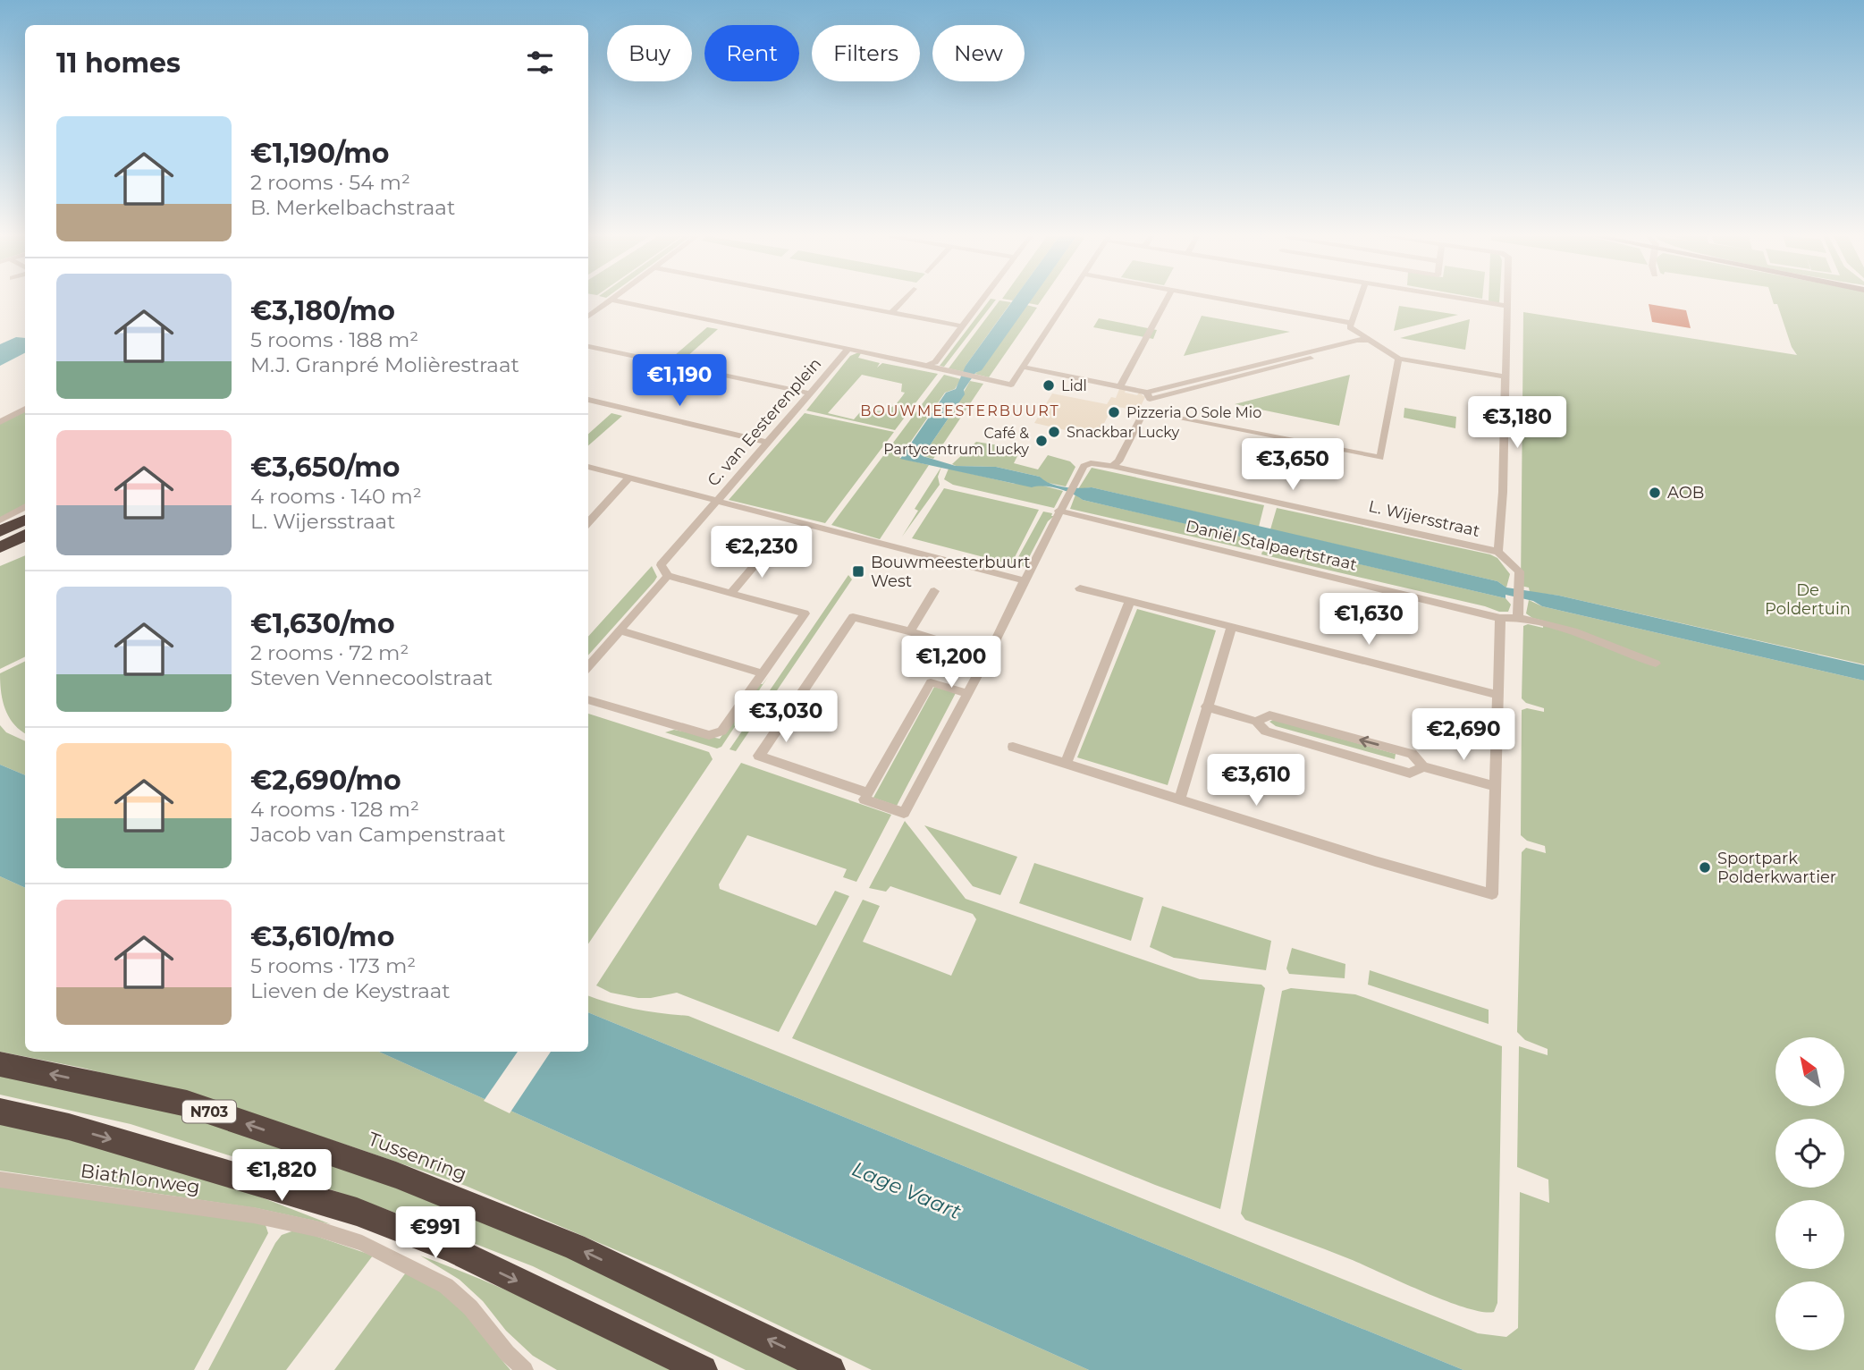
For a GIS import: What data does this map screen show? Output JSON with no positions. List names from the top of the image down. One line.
{"streets":{"highway":["N703","Tussenring"],"street":["C. van Eesterenplein","L. Wijersstraat","Daniël Stalpaertstraat","Biathlonweg"]},"crossings":[["L. Wijersstraat","Daniël Stalpaertstraat"]],"districts":["BOUWMEESTERBUURT"],"water":["Lage Vaart"],"parks":["De Poldertuin"],"places":{"other":["Lidl","Pizzeria O Sole Mio","Snackbar Lucky","Café & Partycentrum Lucky","AOB","Sportpark Polderkwartier"],"transit":["Bouwmeesterbuurt West"]},"north":"top left","page":{"chip":["Buy","Rent","Filters","New"],"heading":"11 homes","list":[{"name":"€1,190/mo","note":"2 rooms · 54 m² · B. Merkelbachstraat"},{"name":"€3,180/mo","note":"5 rooms · 188 m² · M.J. Granpré Molièrestraat"},{"name":"€3,650/mo","note":"4 rooms · 140 m² · L. Wijersstraat"},{"name":"€1,630/mo","note":"2 rooms · 72 m² · Steven Vennecoolstraat"},{"name":"€2,690/mo","note":"4 rooms · 128 m² · Jacob van Campenstraat"},{"name":"€3,610/mo","note":"5 rooms · 173 m² · Lieven de Keystraat"}],"price":["€1,190","€3,180","€3,650","€2,230","€1,630","€1,200","€3,030","€2,690","€3,610","€1,820","€991"],"map_buttons":["+","−"]}}
